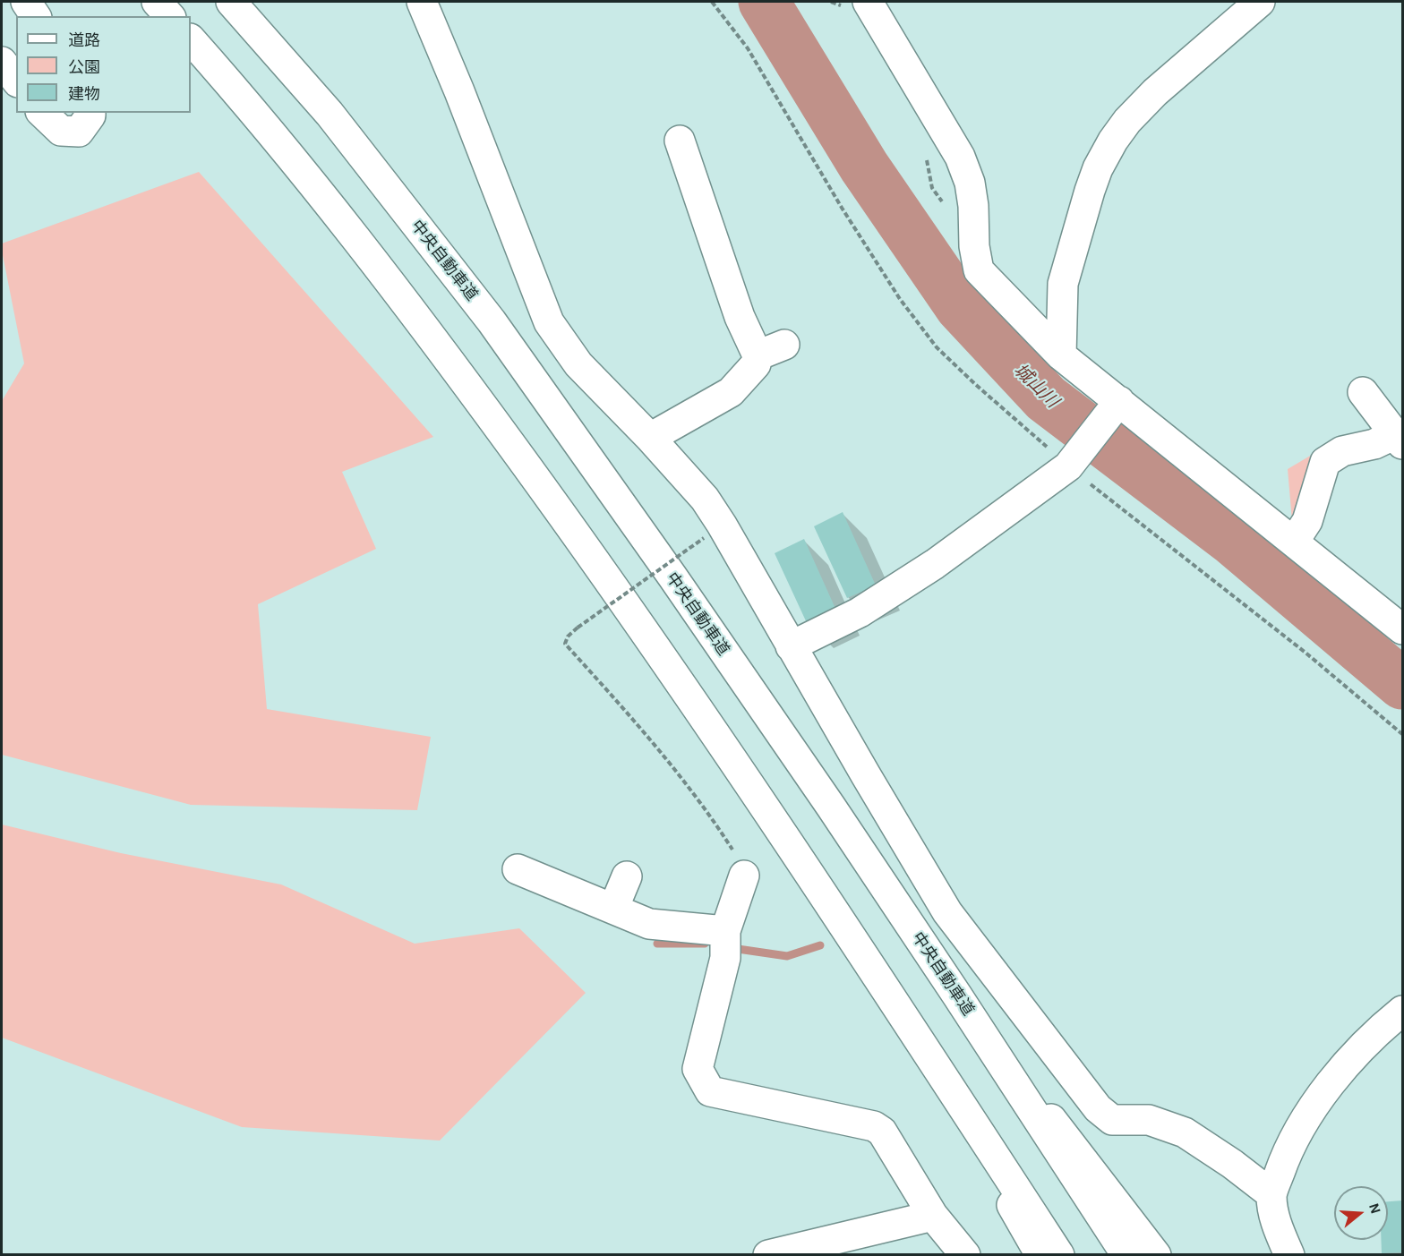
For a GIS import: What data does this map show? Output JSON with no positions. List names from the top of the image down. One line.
{"streets":{"main road":["中央自動車道"]},"water":["城山川"],"legend":["道路","公園","建物"],"north":"right"}
